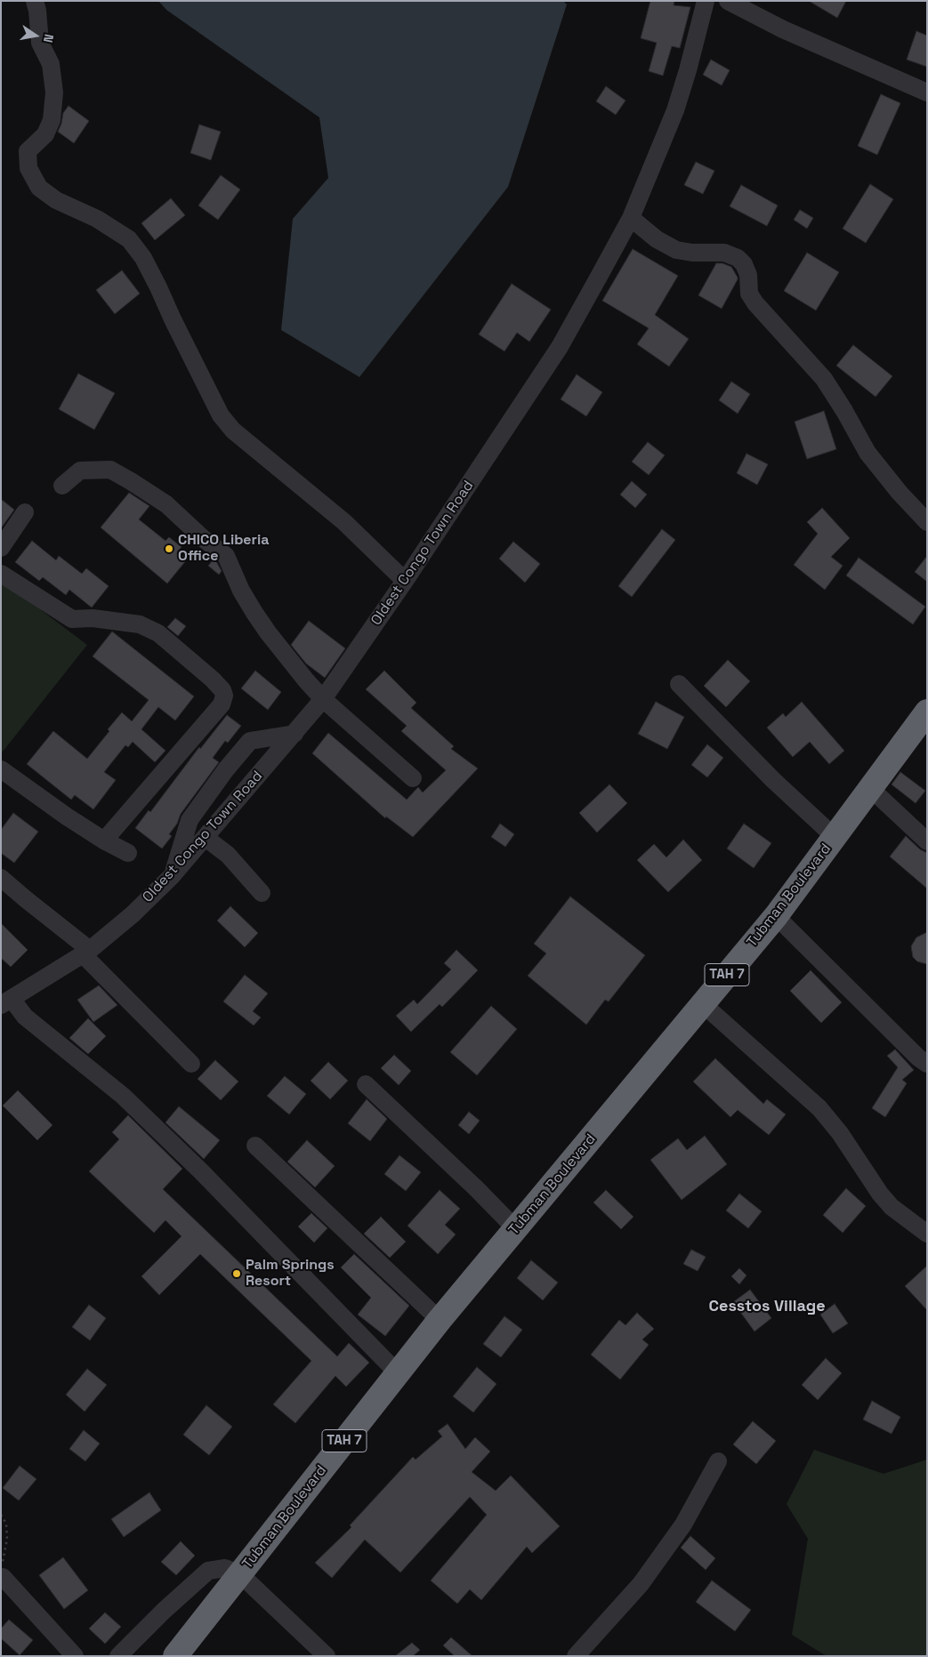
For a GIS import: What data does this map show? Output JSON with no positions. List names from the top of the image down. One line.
{"streets":{"highway":["Tubman Boulevard","TAH 7"],"street":["Oldest Congo Town Road"]},"districts":["Cesstos Village"],"places":["CHICO Liberia Office","Palm Springs Resort"],"north":"right"}
